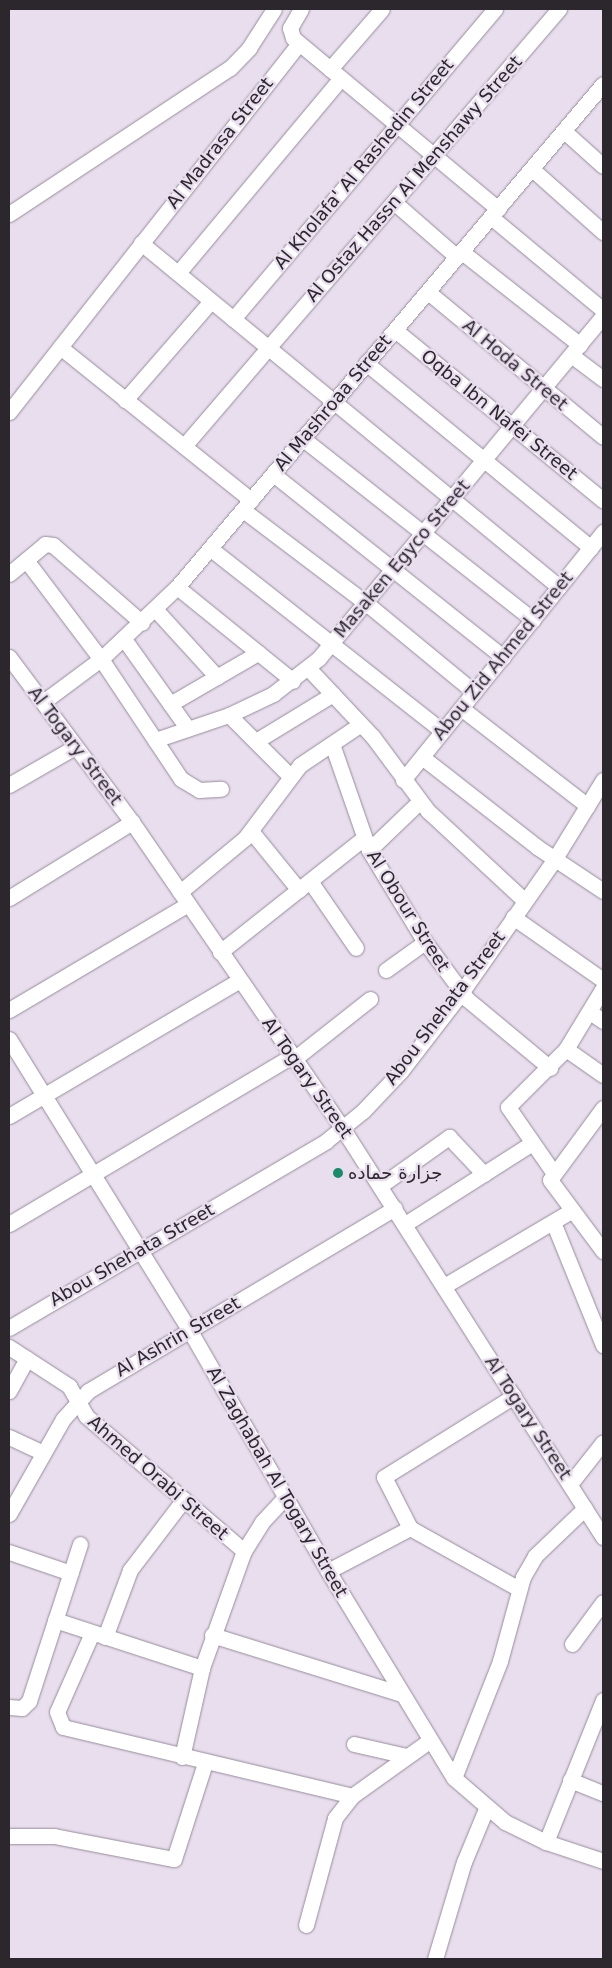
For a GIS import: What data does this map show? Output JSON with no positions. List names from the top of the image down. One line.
{"streets":{"street":["Al Madrasa Street","Al Kholafa' Al Rashedin Street","Al Ostaz Hassn Al Menshawy Street","Al Hoda Street","Al Mashroaa Street","Oqba Ibn Nafei Street","Masaken Egyco Street","Abou Zid Ahmed Street","Al Togary Street","Al Obour Street","Abou Shehata Street","Al Ashrin Street","Ahmed Orabi Street","Al Zaghabah Al Togary Street"]},"crossings":[["Al Hoda Street","Al Mashroaa Street"],["Al Hoda Street","Masaken Egyco Street"],["Al Mashroaa Street","Oqba Ibn Nafei Street"],["Al Mashroaa Street","Al Togary Street"],["Oqba Ibn Nafei Street","Masaken Egyco Street"],["Al Togary Street","Abou Shehata Street"],["Al Togary Street","Al Ashrin Street"],["Al Obour Street","Abou Shehata Street"],["Abou Shehata Street","Al Zaghabah Al Togary Street"],["Al Ashrin Street","Ahmed Orabi Street"],["Al Ashrin Street","Al Zaghabah Al Togary Street"]],"places":["جزارة حماده"]}
